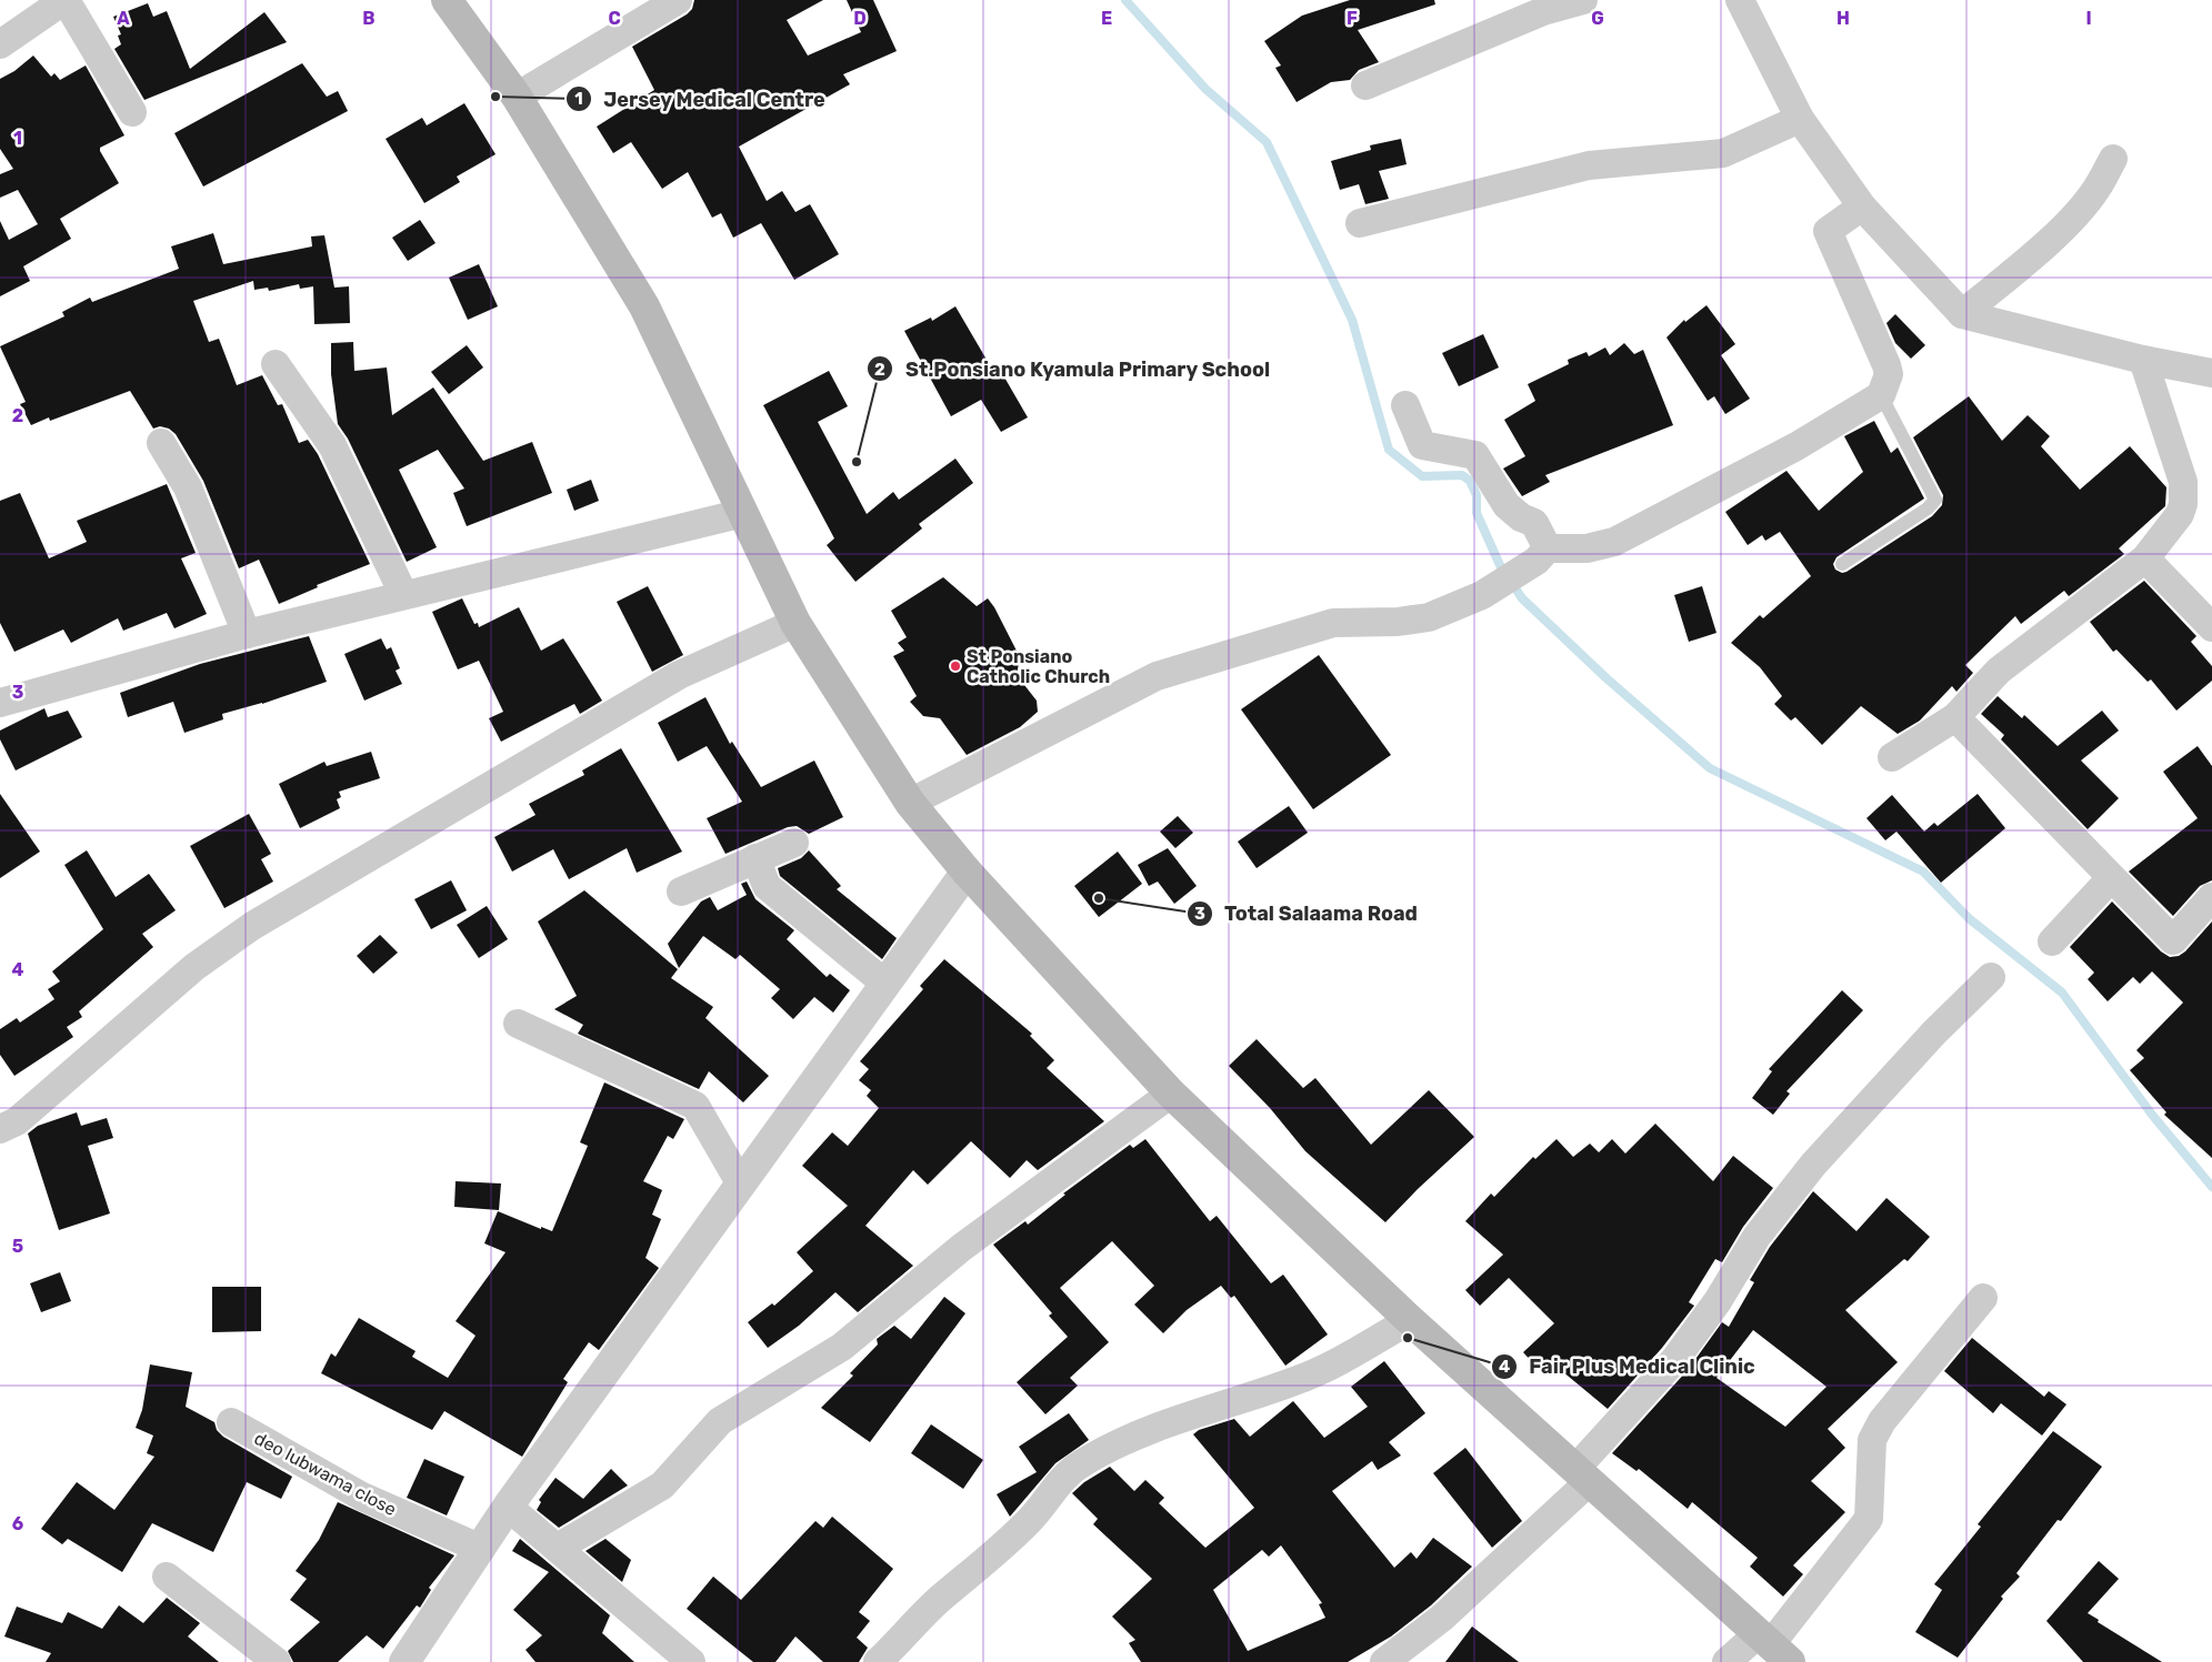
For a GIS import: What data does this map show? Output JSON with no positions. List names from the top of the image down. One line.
{"streets":{"street":["deo lubwama close"]},"places":["Jersey Medical Centre","St.Ponsiano Kyamula Primary School","St Ponsiano Catholic Church","Total Salaama Road","Fair Plus Medical Clinic"],"grid":{"columns":["A","B","C","D","E","F","G","H","I"],"rows":["1","2","3","4","5","6"]}}
